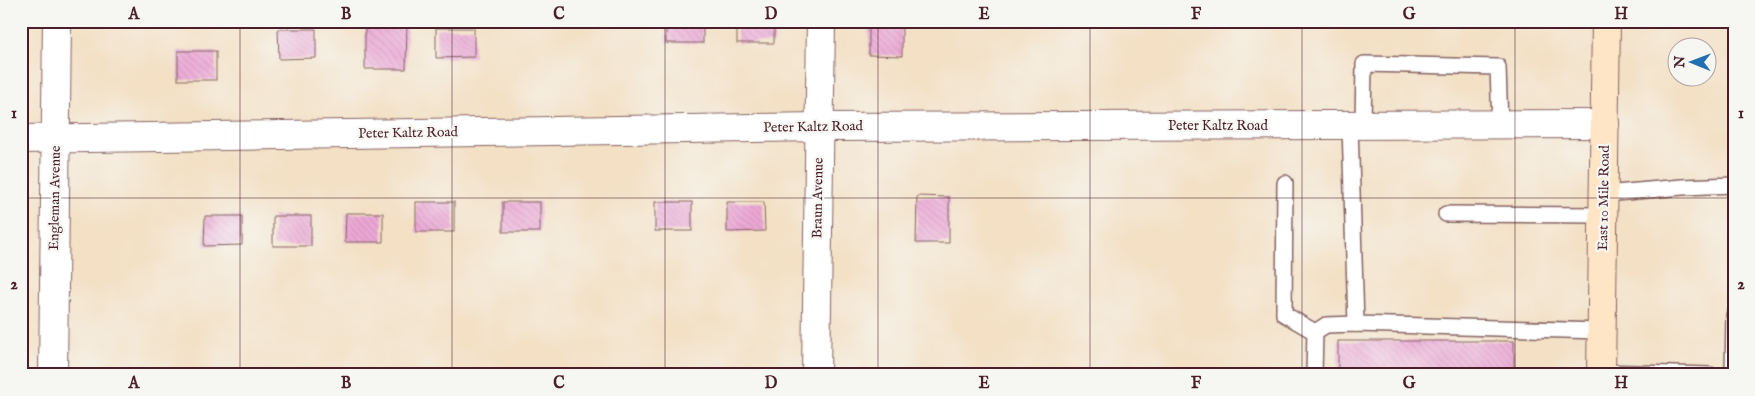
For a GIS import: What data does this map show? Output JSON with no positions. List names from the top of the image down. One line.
{"streets":{"main road":["East 10 Mile Road"],"street":["Peter Kaltz Road","Engleman Avenue","Braun Avenue"]},"crossings":[["Peter Kaltz Road","Engleman Avenue"],["Peter Kaltz Road","Braun Avenue"],["Peter Kaltz Road","East 10 Mile Road"]],"north":"left","grid":{"columns":["A","B","C","D","E","F","G","H"],"rows":["1","2"]}}
